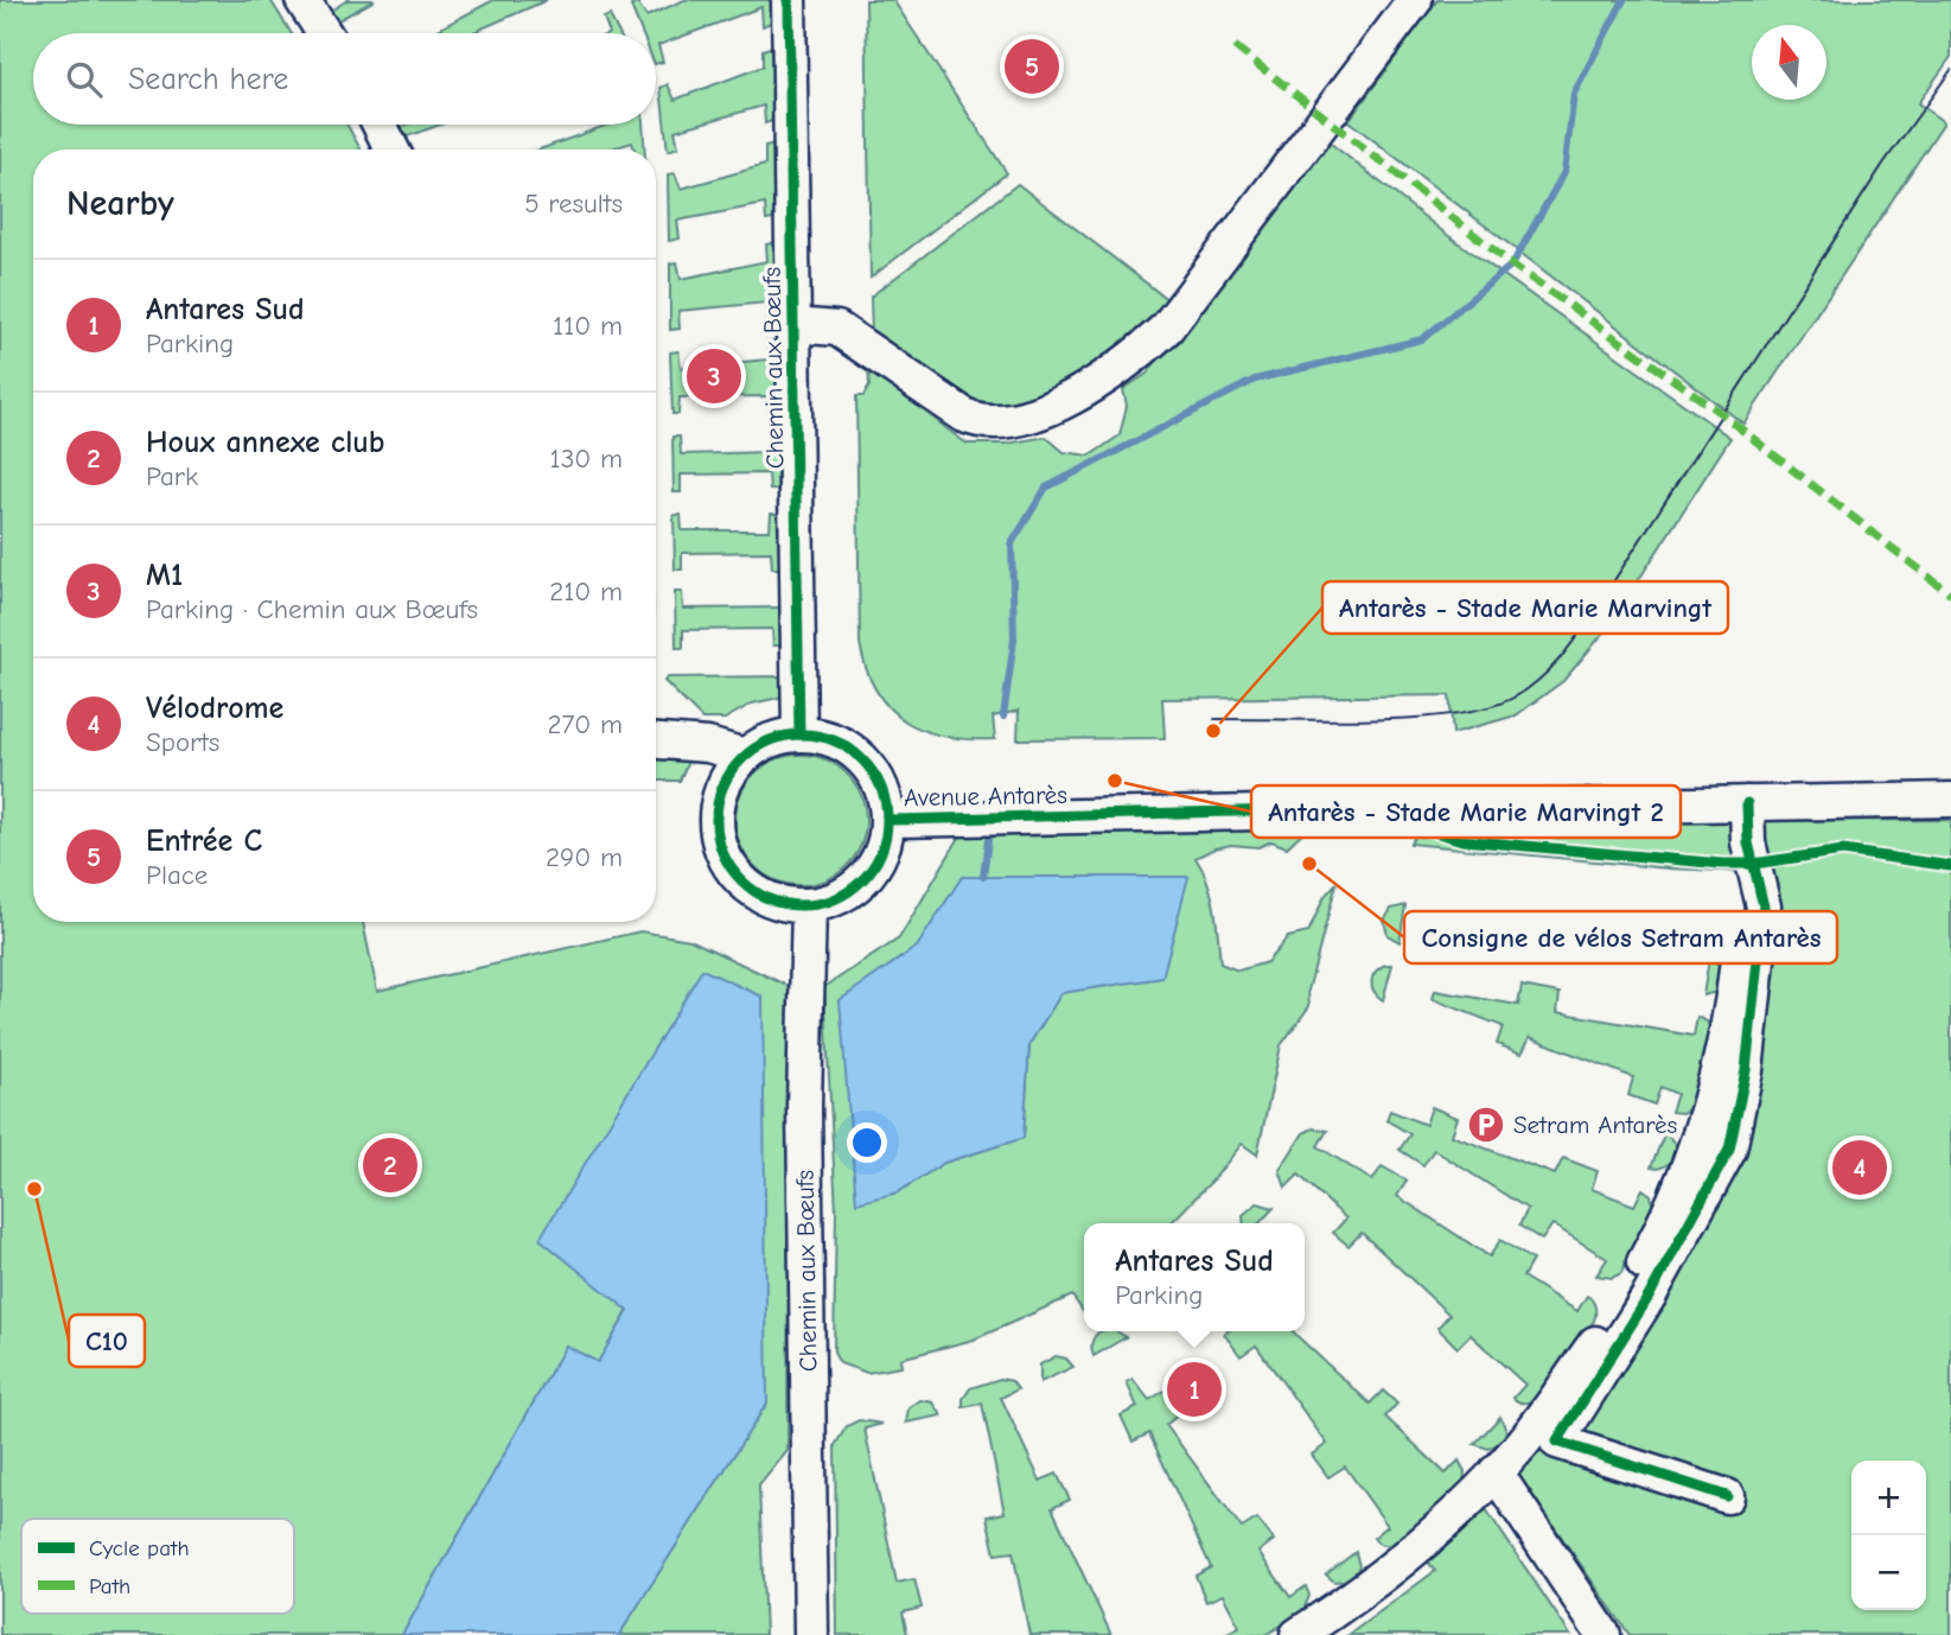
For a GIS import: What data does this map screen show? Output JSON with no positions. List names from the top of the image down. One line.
{"streets":{"street":["Chemin aux Bœufs","Avenue Antarès"]},"crossings":[["Chemin aux Bœufs","Avenue Antarès"]],"places":{"other":["Antarès - Stade Marie Marvingt","Antarès - Stade Marie Marvingt 2","Consigne de vélos Setram Antarès","C10"],"parking":["Setram Antarès"]},"legend":["Cycle path","Path"],"north":"top","page":{"search":"Search here","pins":["5","3","2","4","1"],"heading":["Nearby","5 results"],"list":[{"mark":"1","name":"Antares Sud","note":"Parking","value":"110 m"},{"mark":"2","name":"Houx annexe club","note":"Park","value":"130 m"},{"mark":"3","name":"M1","note":"Parking · Chemin aux Bœufs","value":"210 m"},{"mark":"4","name":"Vélodrome","note":"Sports","value":"270 m"},{"mark":"5","name":"Entrée C","note":"Place","value":"290 m"}],"popup":["Antares Sud","Parking"],"map_buttons":["+","−"]}}
